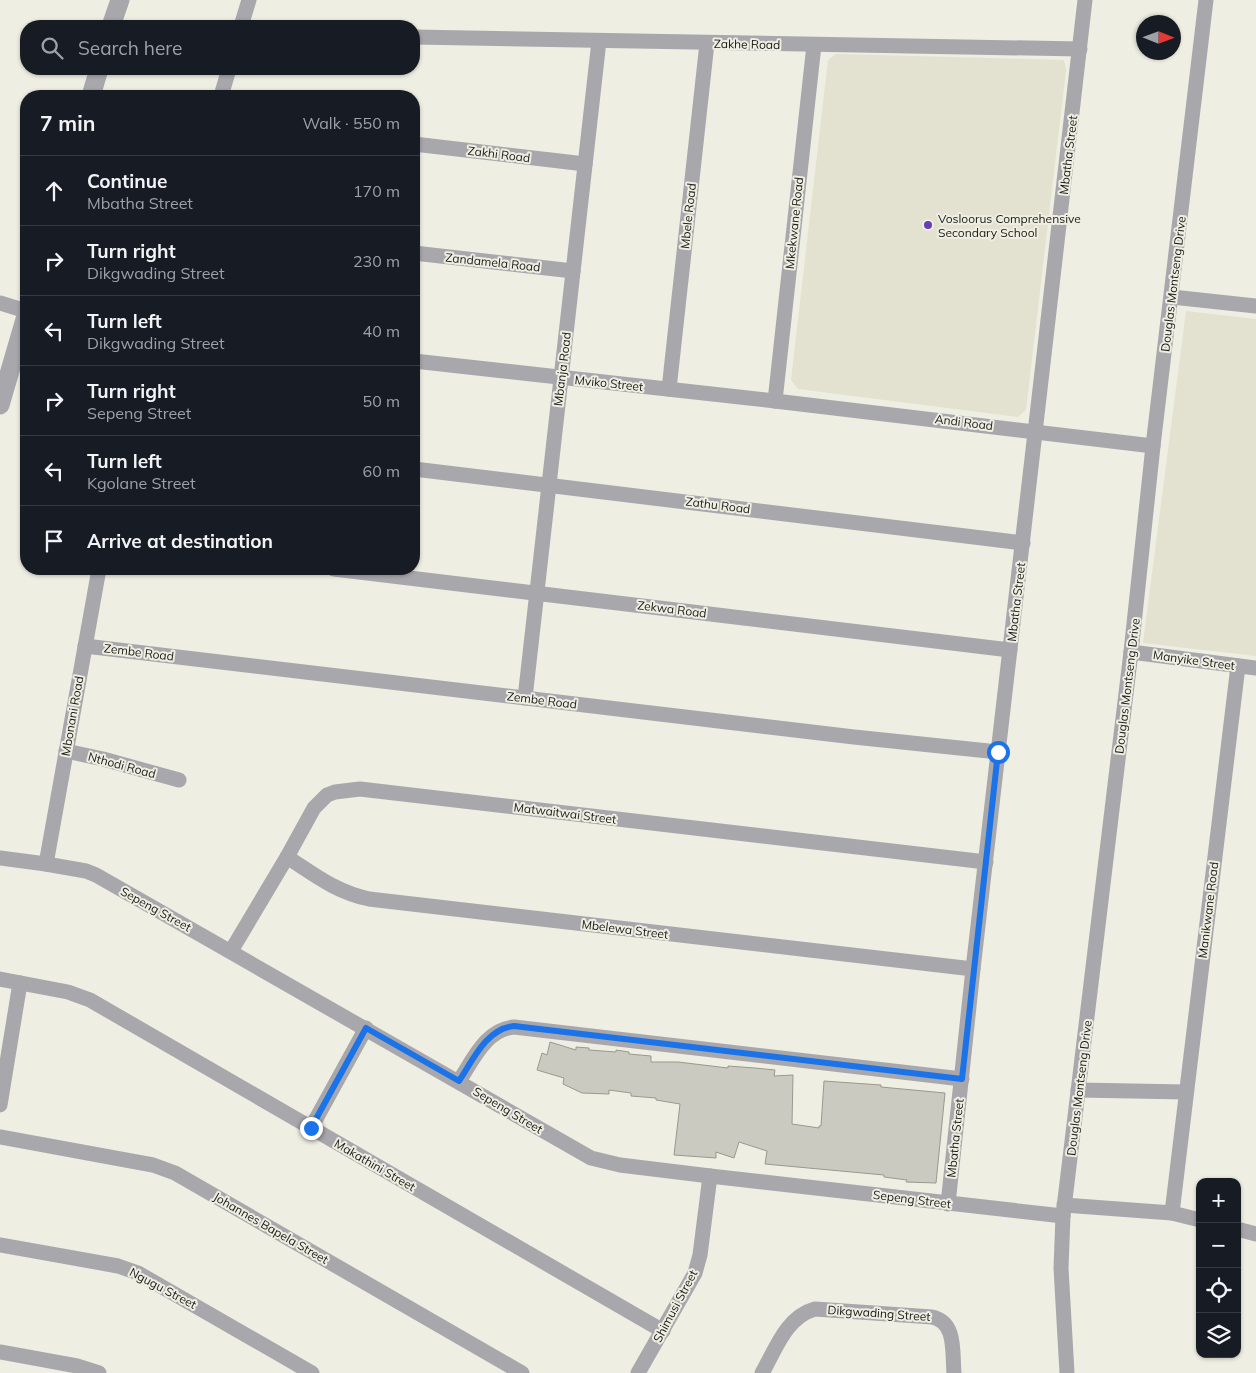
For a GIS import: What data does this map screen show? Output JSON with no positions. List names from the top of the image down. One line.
{"streets":{"street":["Zakhe Road","Zakhi Road","Mbatha Street","Mbele Road","Mkekwane Road","Zandamela Road","Douglas Montseng Drive","Mbanja Road","Mviko Street","Andi Road","Zathu Road","Zekwa Road","Zembe Road","Manyike Street","Mbonani Road","Nthodi Road","Matwaitwai Street","Sepeng Street","Manikwane Road","Mbelewa Street","Makathini Street","Johannes Bapela Street","Ngugu Street","Shimusi Street","Dikgwading Street"]},"crossings":[["Zakhe Road","Mbatha Street"],["Zakhe Road","Mbele Road"],["Zakhe Road","Mkekwane Road"],["Zakhe Road","Mbanja Road"],["Zakhi Road","Mbanja Road"],["Mbatha Street","Andi Road"],["Mbatha Street","Zathu Road"],["Mbatha Street","Zekwa Road"],["Mbatha Street","Zembe Road"],["Mbatha Street","Matwaitwai Street"],["Mbatha Street","Sepeng Street"],["Mbatha Street","Mbelewa Street"],["Mbele Road","Mviko Street"],["Mkekwane Road","Mviko Street"],["Mkekwane Road","Andi Road"],["Zandamela Road","Mbanja Road"],["Douglas Montseng Drive","Andi Road"],["Douglas Montseng Drive","Manyike Street"],["Douglas Montseng Drive","Sepeng Street"],["Mbanja Road","Mviko Street"],["Mbanja Road","Zathu Road"],["Mbanja Road","Zekwa Road"],["Mbanja Road","Zembe Road"],["Mviko Street","Andi Road"],["Zembe Road","Mbonani Road"],["Manyike Street","Manikwane Road"],["Mbonani Road","Nthodi Road"],["Mbonani Road","Sepeng Street"],["Matwaitwai Street","Sepeng Street"],["Matwaitwai Street","Mbelewa Street"],["Sepeng Street","Manikwane Road"],["Sepeng Street","Shimusi Street"],["Makathini Street","Shimusi Street"]],"places":["Vosloorus Comprehensive Secondary School"],"north":"right","page":{"search":"Search here","heading":["7 min","Walk · 550 m"],"list":[["Continue","Mbatha Street","170 m"],["Turn right","Dikgwading Street","230 m"],["Turn left","Dikgwading Street","40 m"],["Turn right","Sepeng Street","50 m"],["Turn left","Kgolane Street","60 m"],"Arrive at destination"],"map_buttons":["+","−"]}}
